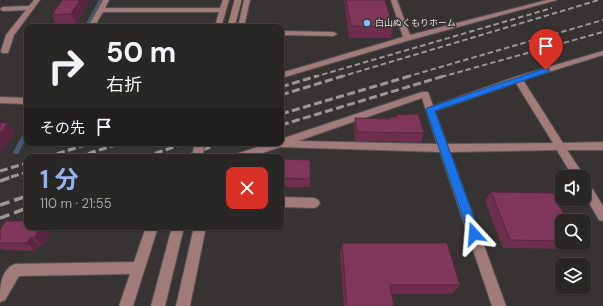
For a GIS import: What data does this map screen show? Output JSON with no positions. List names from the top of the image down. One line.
{"places":["白山ぬくもりホーム"],"page":{"turn":["50 m","右折"],"then":"その先","heading":["1 分","110 m · 21:55"]}}
